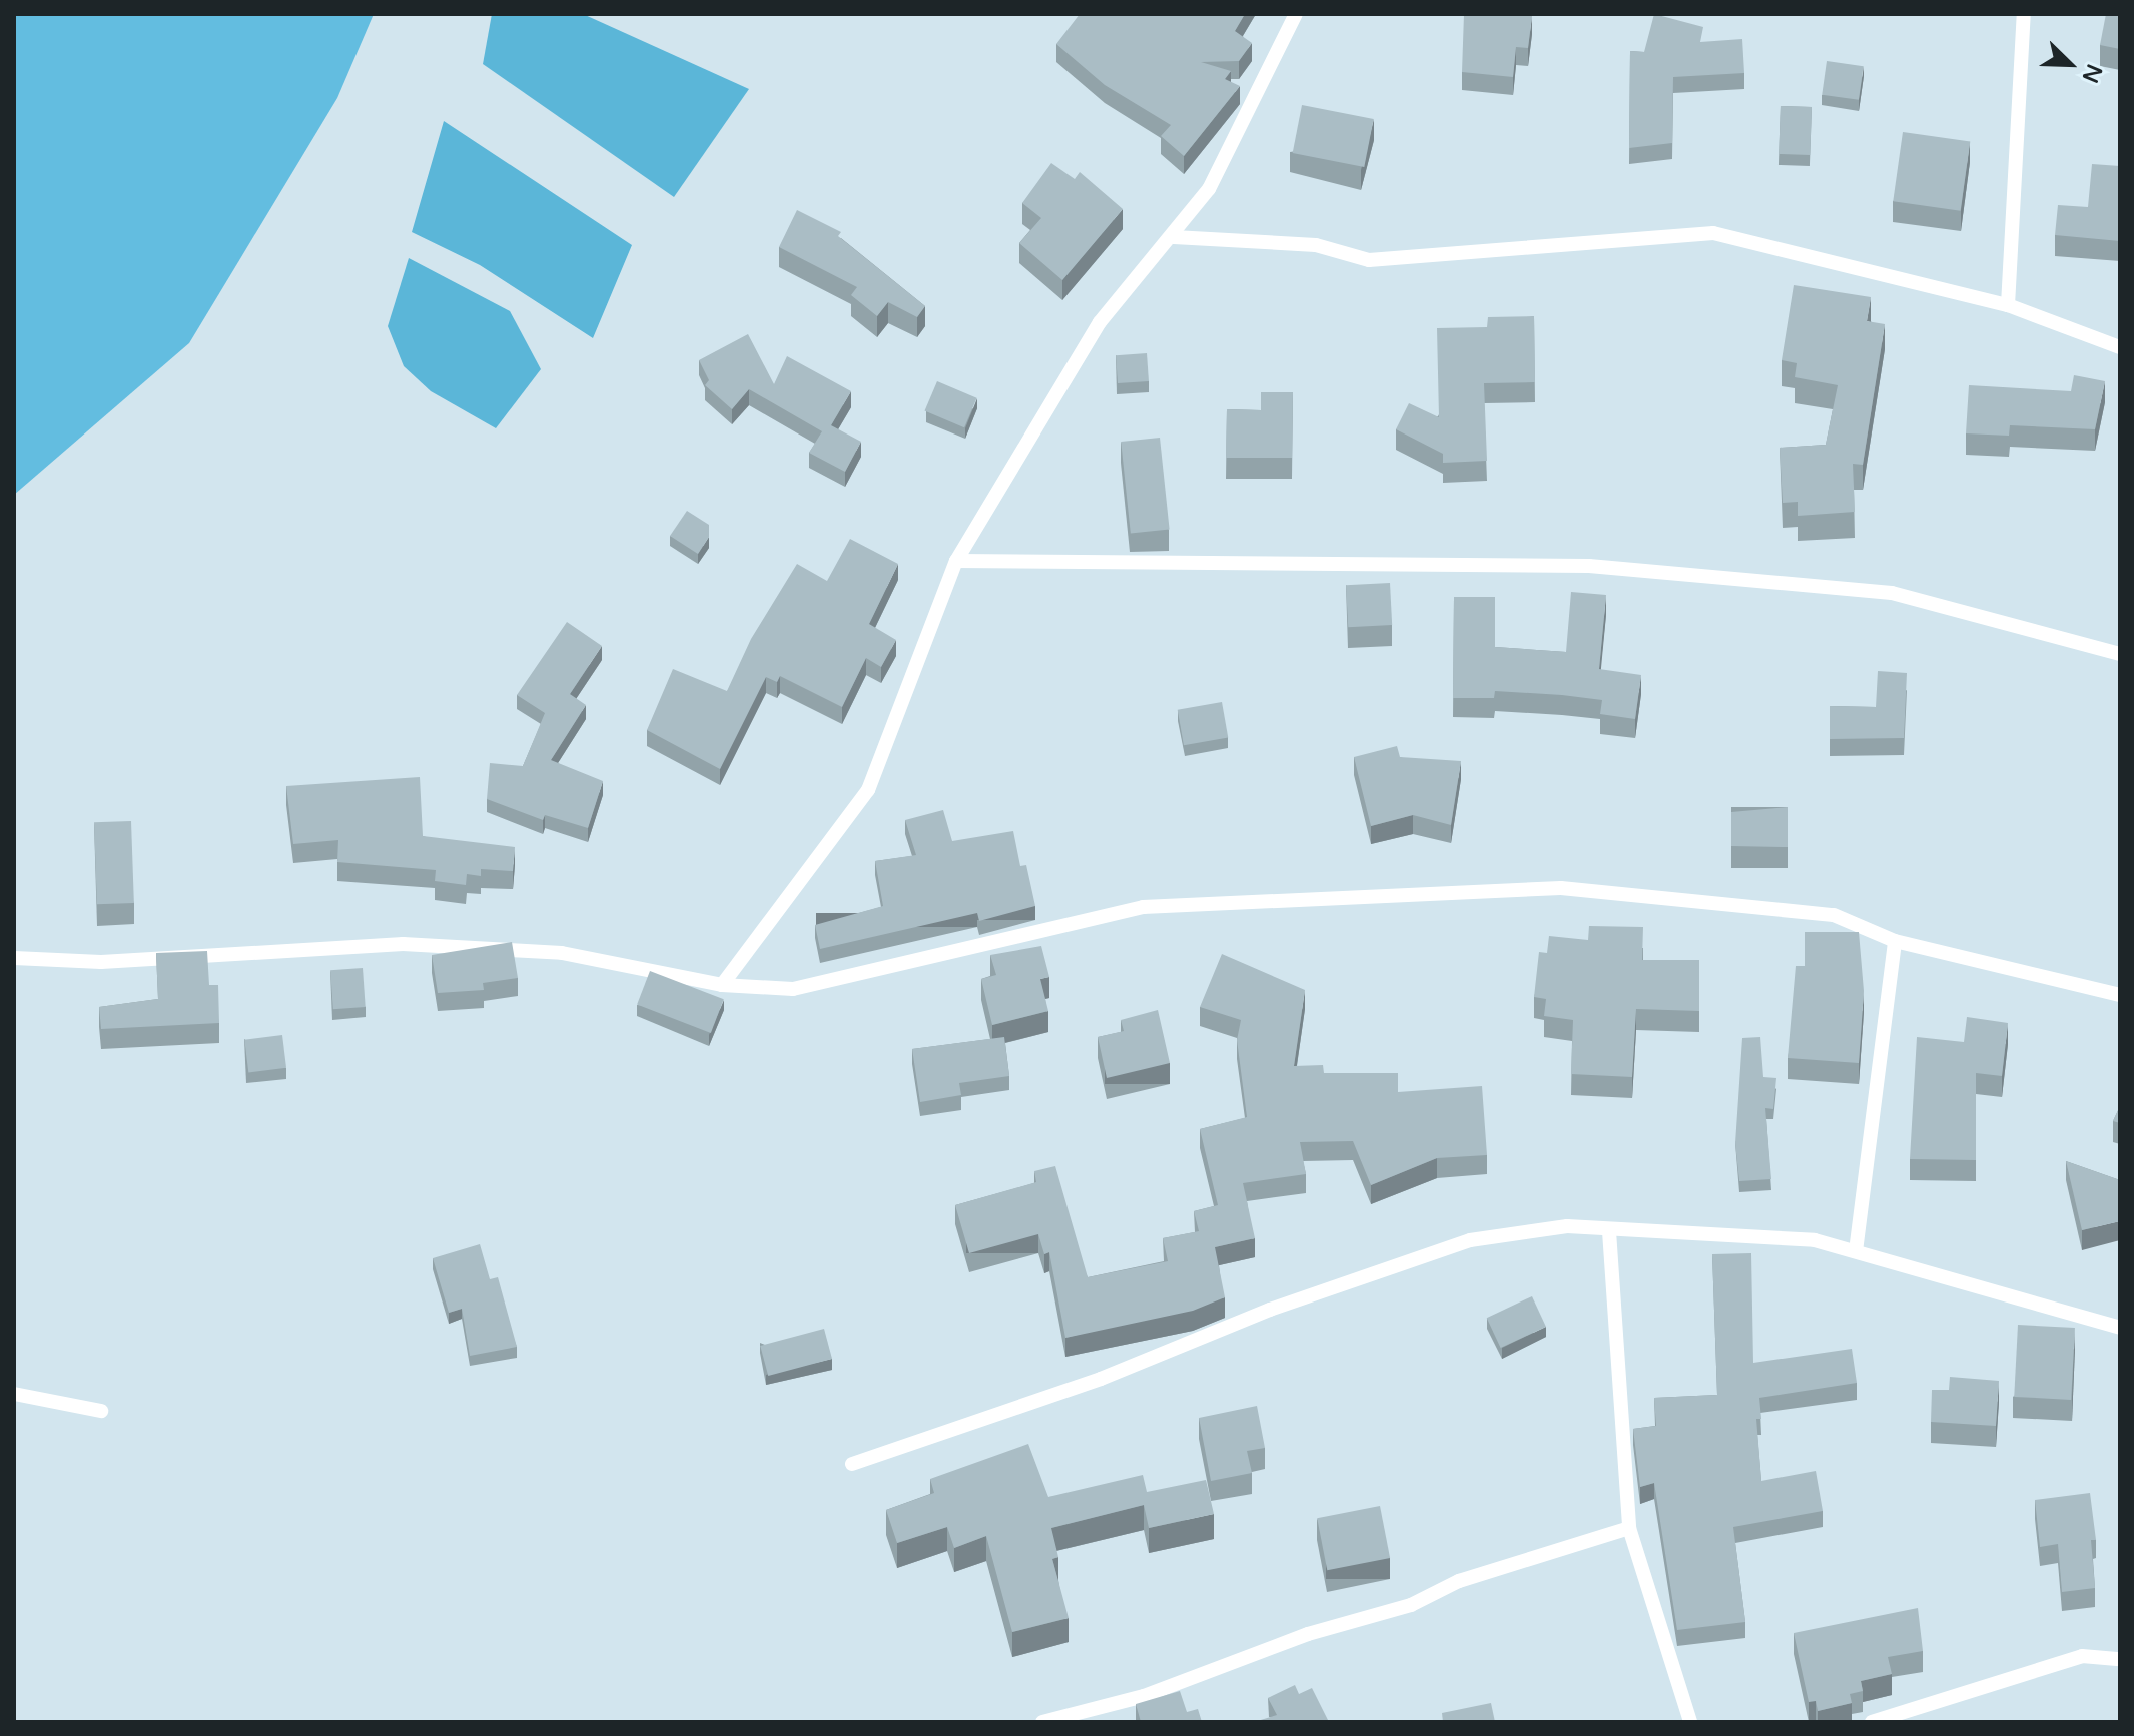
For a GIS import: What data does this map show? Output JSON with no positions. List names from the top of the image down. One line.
{"north":"bottom right"}
